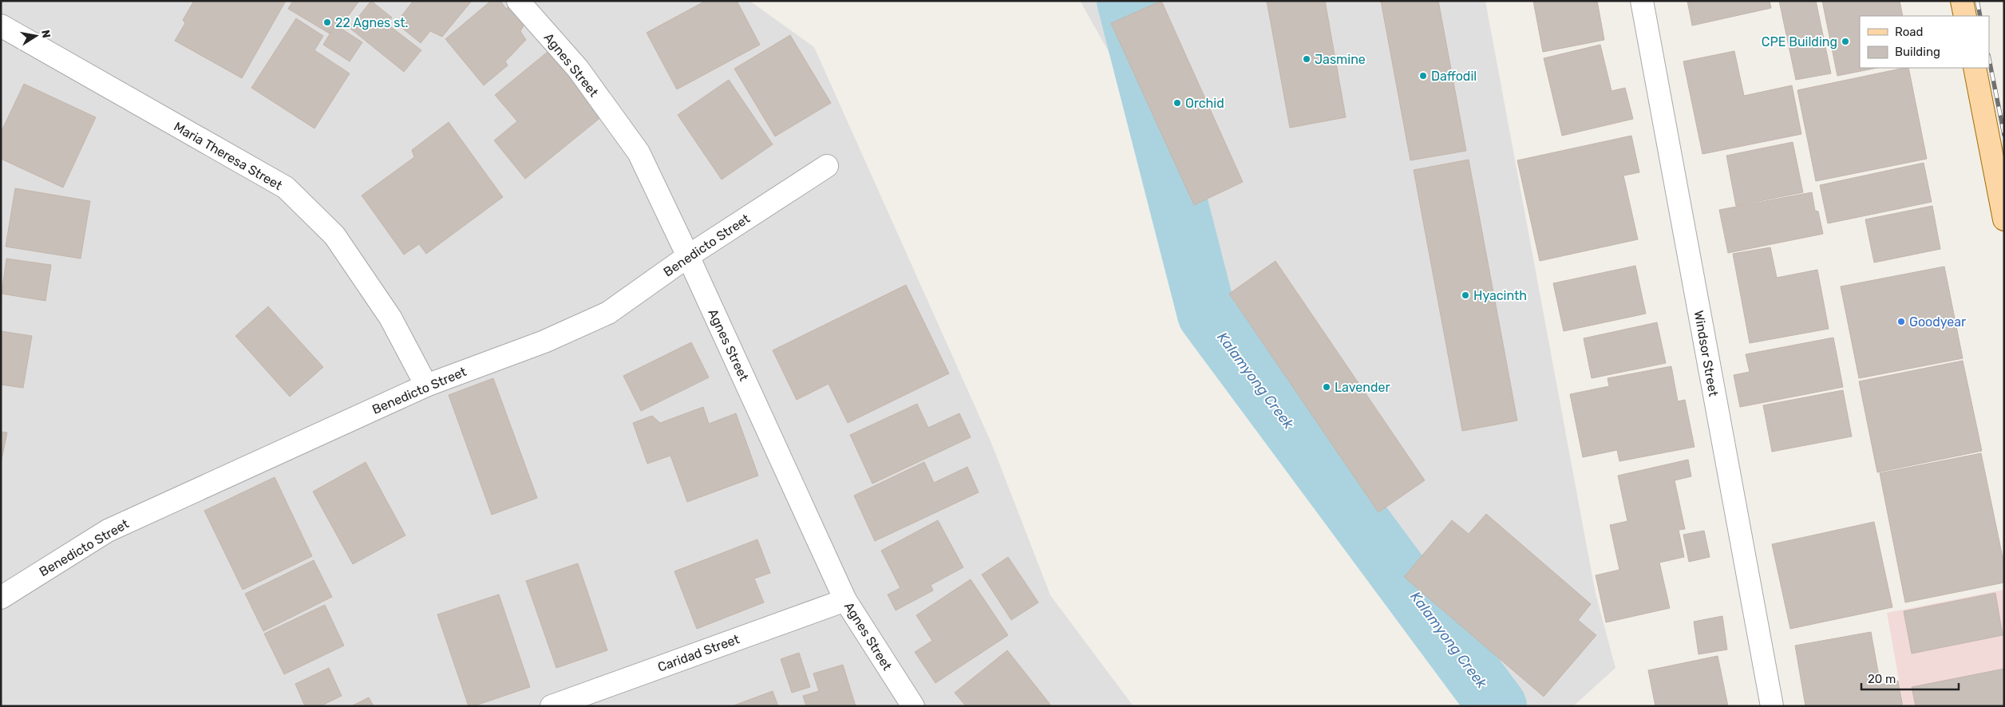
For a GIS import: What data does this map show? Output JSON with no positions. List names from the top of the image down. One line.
{"streets":{"street":["Agnes Street","Maria Theresa Street","Benedicto Street","Windsor Street","Caridad Street"]},"crossings":[["Agnes Street","Benedicto Street"],["Agnes Street","Caridad Street"],["Maria Theresa Street","Benedicto Street"]],"water":["Kalamyong Creek"],"places":["22 Agnes st.","CPE Building","Jasmine","Daffodil","Orchid","Hyacinth","Goodyear","Lavender"],"legend":["Road","Building"],"scale_bar":"20 m","north":"right"}
